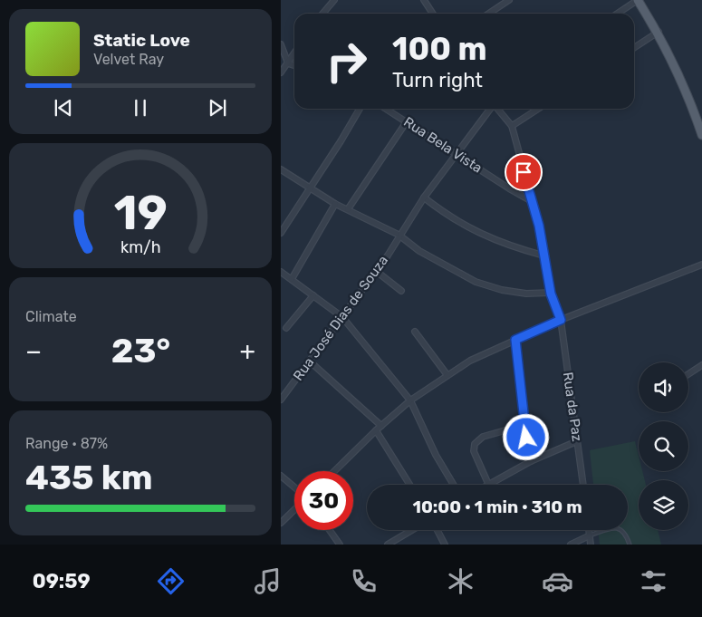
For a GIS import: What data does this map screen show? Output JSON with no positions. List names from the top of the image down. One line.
{"streets":{"street":["Rua Bela Vista","Rua José Dias de Souza","Rua da Paz"]},"crossings":[["Rua Bela Vista","Rua José Dias de Souza"],["Rua Bela Vista","Rua da Paz"]],"page":{"turn":["100 m","Turn right"],"song":["Static Love","Velvet Ray"],"tile":["Climate",["Range · 87%","435 km"]],"heat":["−","23°","+"],"limit":"30","trip":"10:00 · 1 min · 310 m","tabs":"09:59","gauge":["19","km/h"]}}
